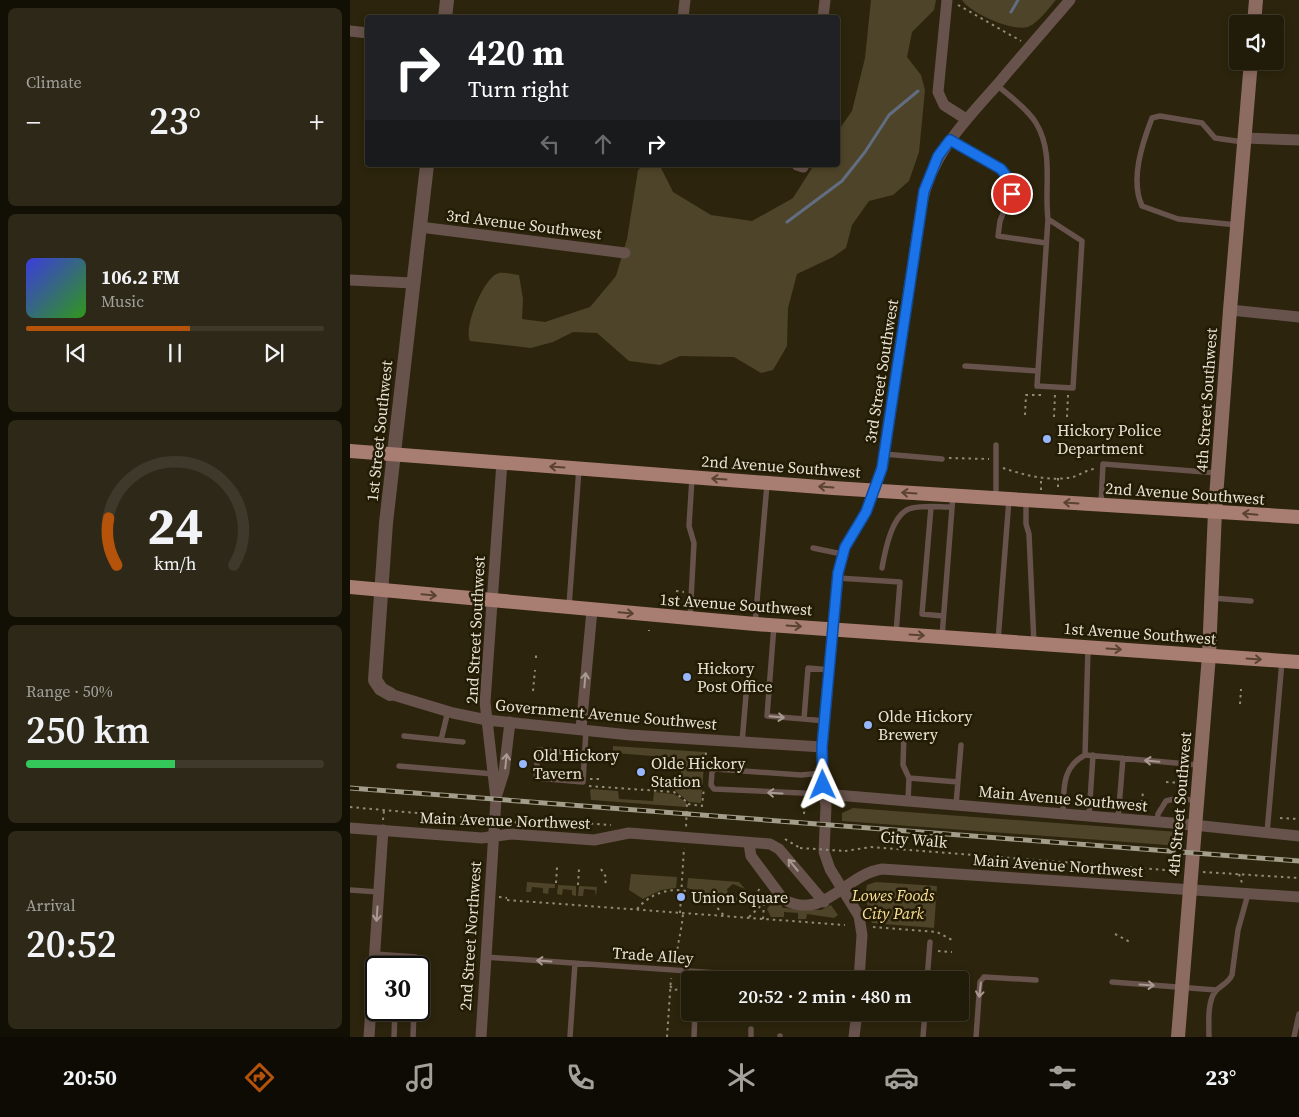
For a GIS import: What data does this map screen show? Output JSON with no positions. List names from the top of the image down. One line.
{"streets":{"main road":["4th Street Southwest","2nd Avenue Southwest","1st Avenue Southwest"],"street":["3rd Avenue Southwest","3rd Street Southwest","1st Street Southwest","2nd Street Southwest","Government Avenue Southwest","Main Avenue Southwest","Main Avenue Northwest","2nd Street Northwest"],"lane":["Trade Alley"],"path":["City Walk"]},"crossings":[["3rd Avenue Southwest","1st Street Southwest"],["3rd Street Southwest","2nd Avenue Southwest"],["3rd Street Southwest","1st Avenue Southwest"],["3rd Street Southwest","Government Avenue Southwest"],["3rd Street Southwest","Main Avenue Southwest"],["3rd Street Southwest","Main Avenue Northwest"],["4th Street Southwest","2nd Avenue Southwest"],["4th Street Southwest","1st Avenue Southwest"],["4th Street Southwest","Main Avenue Southwest"],["4th Street Southwest","Main Avenue Northwest"],["1st Street Southwest","2nd Avenue Southwest"],["1st Street Southwest","1st Avenue Southwest"],["1st Street Southwest","Government Avenue Southwest"],["2nd Avenue Southwest","2nd Street Southwest"],["1st Avenue Southwest","2nd Street Southwest"],["2nd Street Southwest","Government Avenue Southwest"],["2nd Street Southwest","Main Avenue Northwest"],["2nd Street Southwest","2nd Street Northwest"],["Main Avenue Northwest","2nd Street Northwest"],["2nd Street Northwest","Trade Alley"]],"one_way":["2nd Avenue Southwest","1st Avenue Southwest","Trade Alley"],"parks":["Lowes Foods City Park"],"places":["Hickory Police Department","Hickory Post Office","Olde Hickory Brewery","Old Hickory Tavern","Olde Hickory Station","Union Square"],"page":{"tile":["Climate",["Range · 50%","250 km"],["Arrival","20:52"]],"turn":["420 m","Turn right"],"heat":["−","23°","+"],"song":["106.2 FM","Music"],"limit":"30","trip":"20:52 · 2 min · 480 m","tabs":["20:50","23°"],"gauge":["24","km/h"]}}
